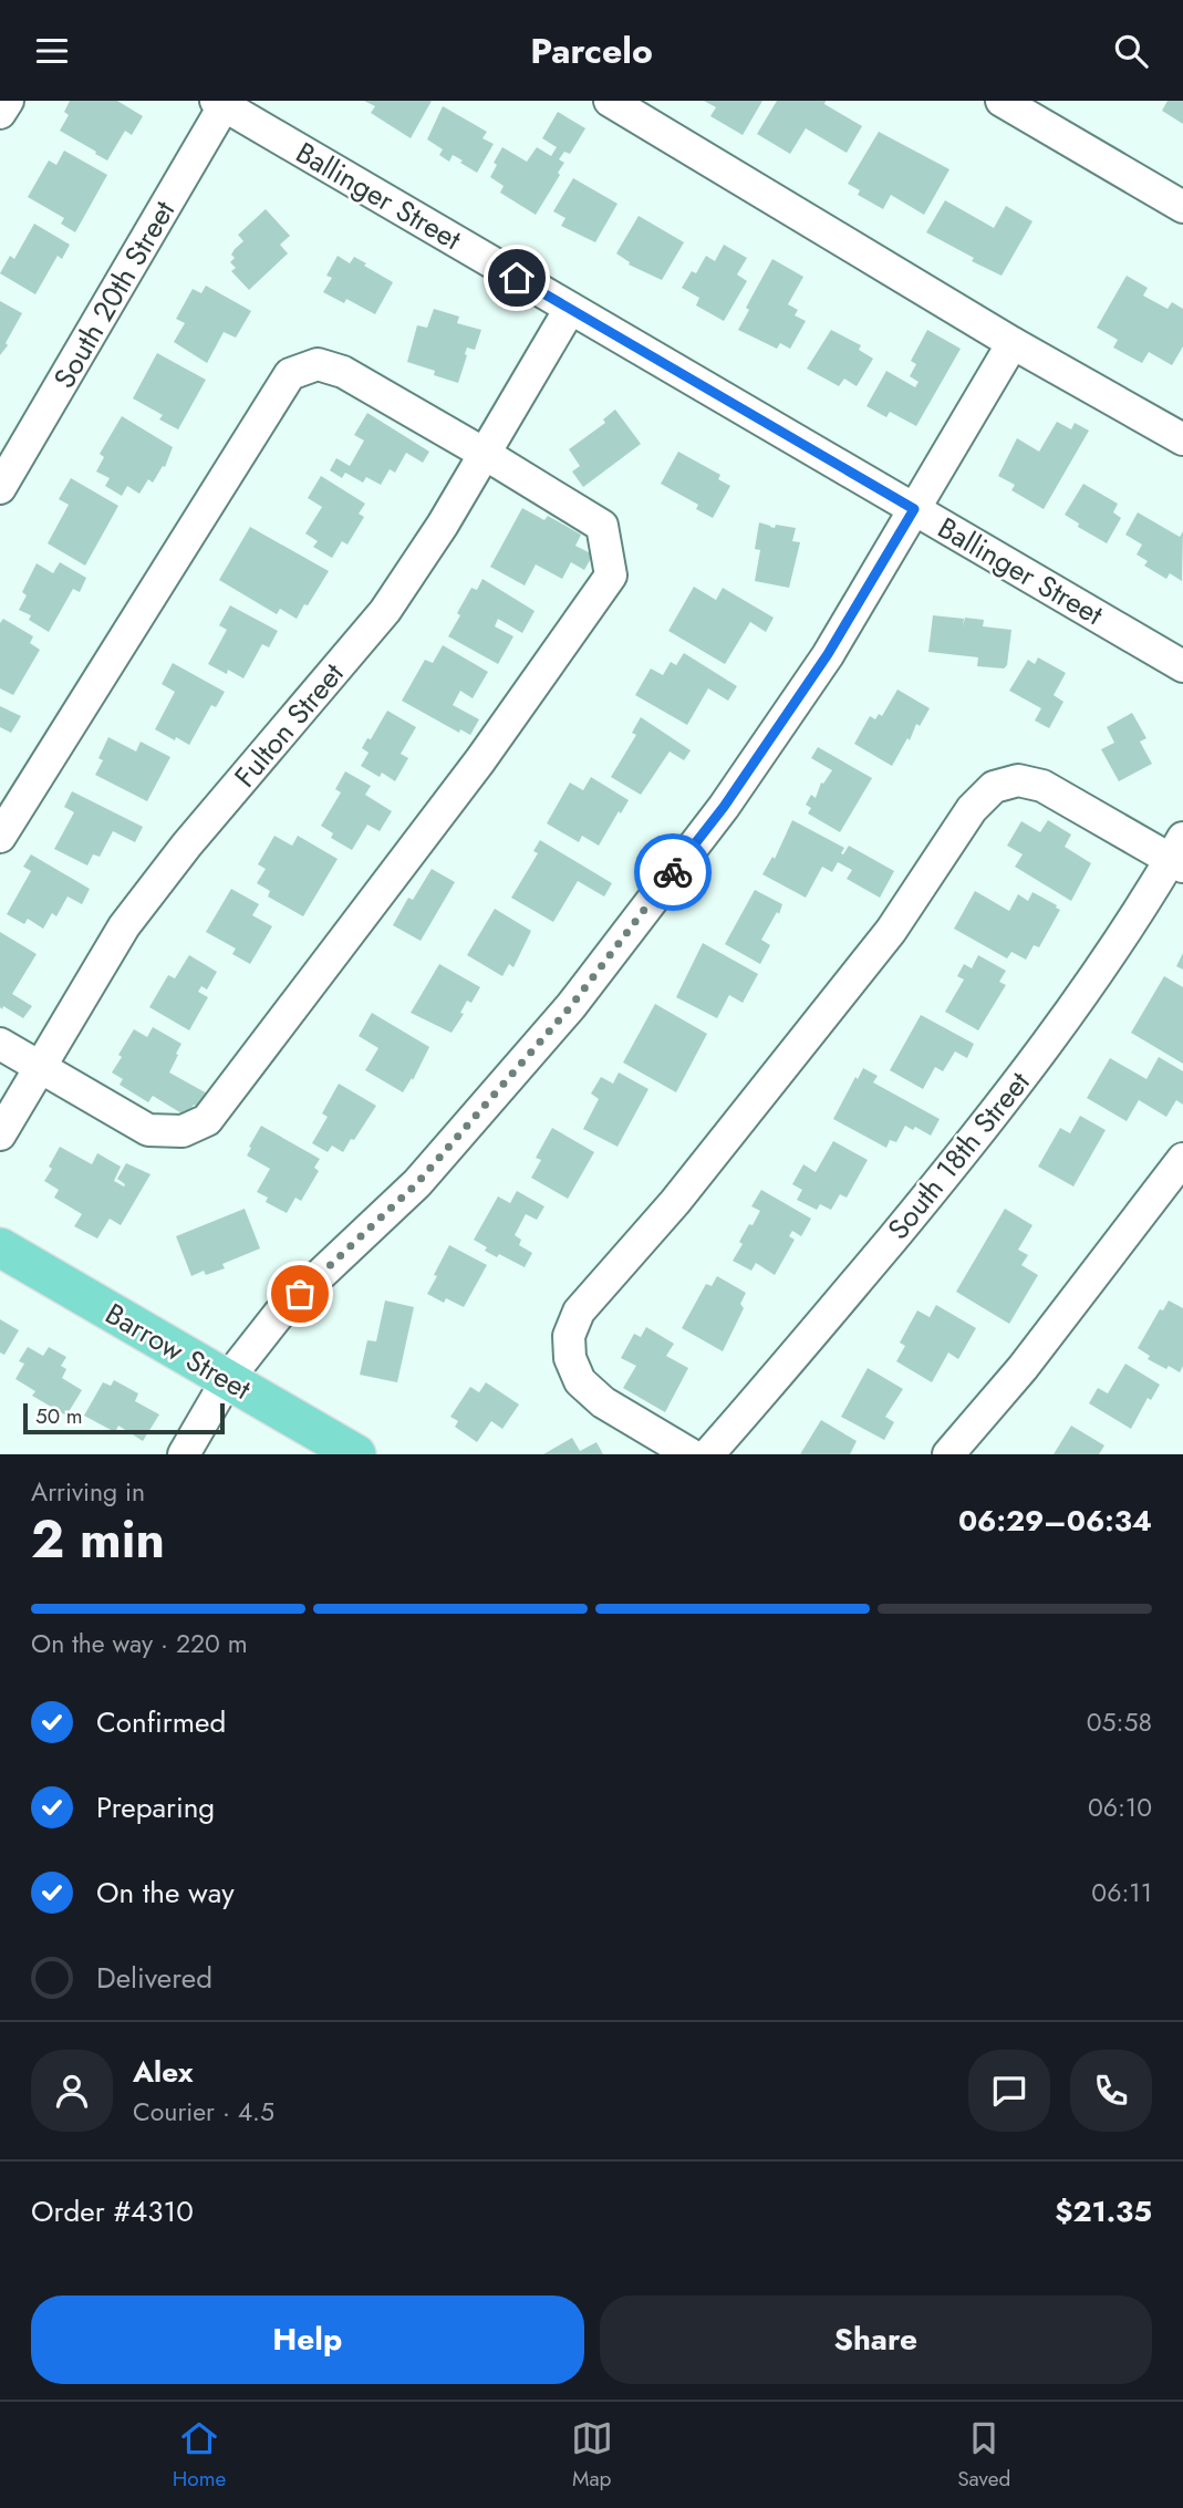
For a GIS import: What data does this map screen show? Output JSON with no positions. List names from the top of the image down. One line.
{"streets":{"main road":["Barrow Street"],"street":["Ballinger Street","South 20th Street","Fulton Street","South 18th Street"]},"crossings":[["Ballinger Street","South 20th Street"],["Ballinger Street","Fulton Street"]],"scale_bar":"50 m","page":{"header":"Parcelo","scale":"50 m","heading":["2 min","Arriving in","06:29–06:34"],"panel":["Alex","Courier · 4.5","Order #4310","$21.35"],"bar":"On the way · 220 m","list":[["Confirmed","05:58"],["Preparing","06:10"],["On the way","06:11"],"Delivered"],"buttons":["Help","Share"],"tabs":["Home","Map","Saved"]}}
